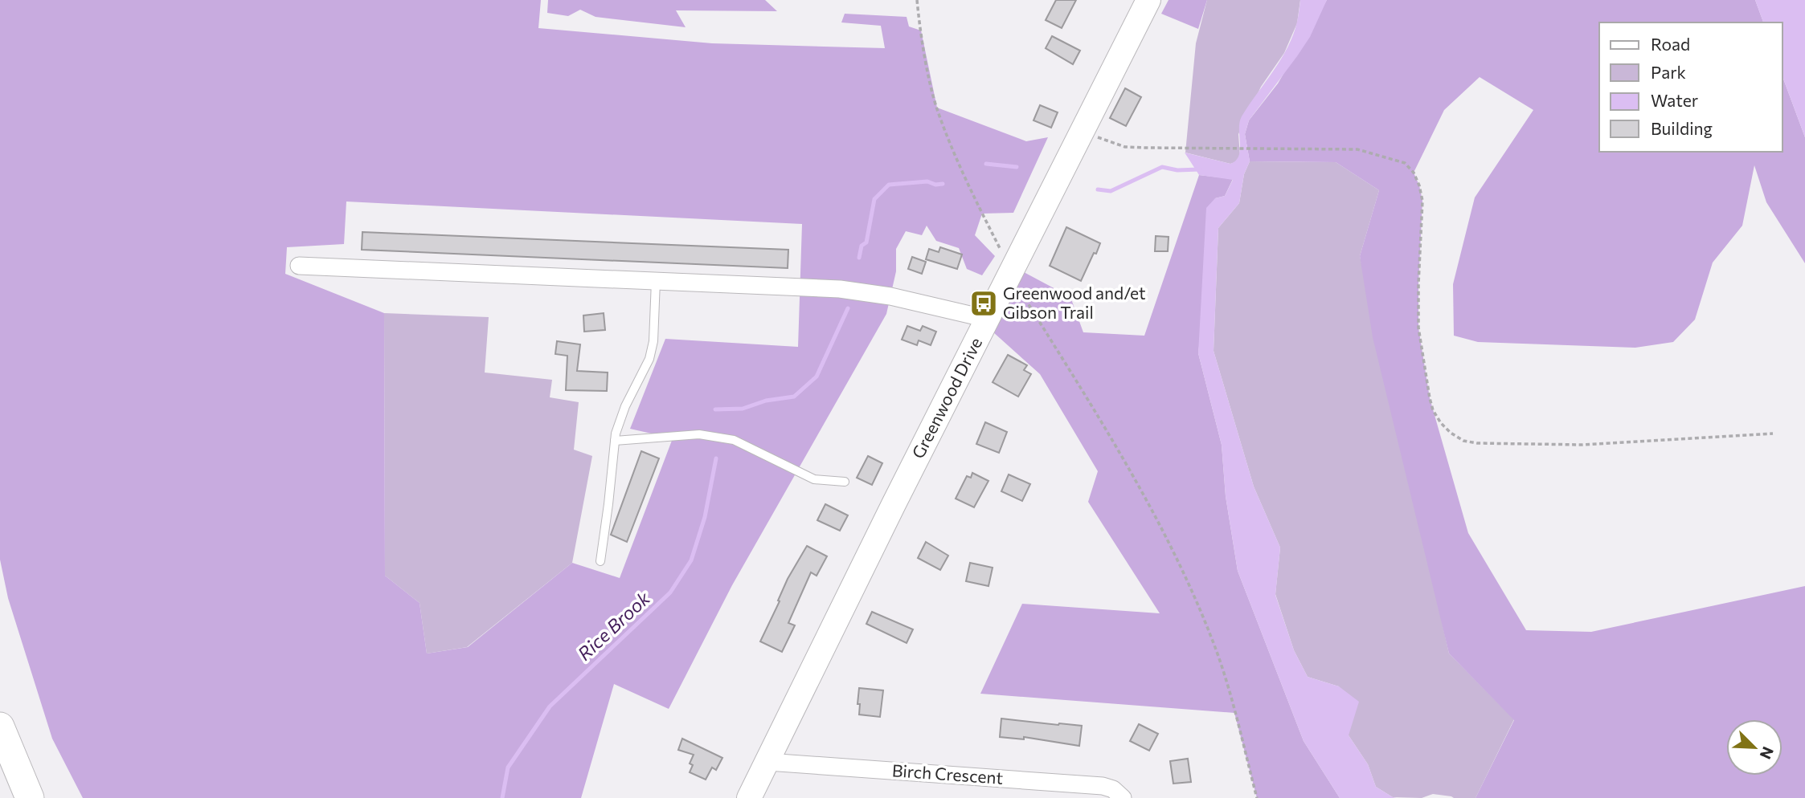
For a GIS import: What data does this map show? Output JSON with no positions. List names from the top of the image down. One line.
{"streets":{"main road":["Greenwood Drive"],"street":["Birch Crescent"]},"crossings":[["Greenwood Drive","Birch Crescent"]],"water":["Rice Brook"],"places":{"bus stop":["Greenwood and/et Gibson Trail"]},"legend":["Road","Park","Water","Building"],"north":"bottom right"}
